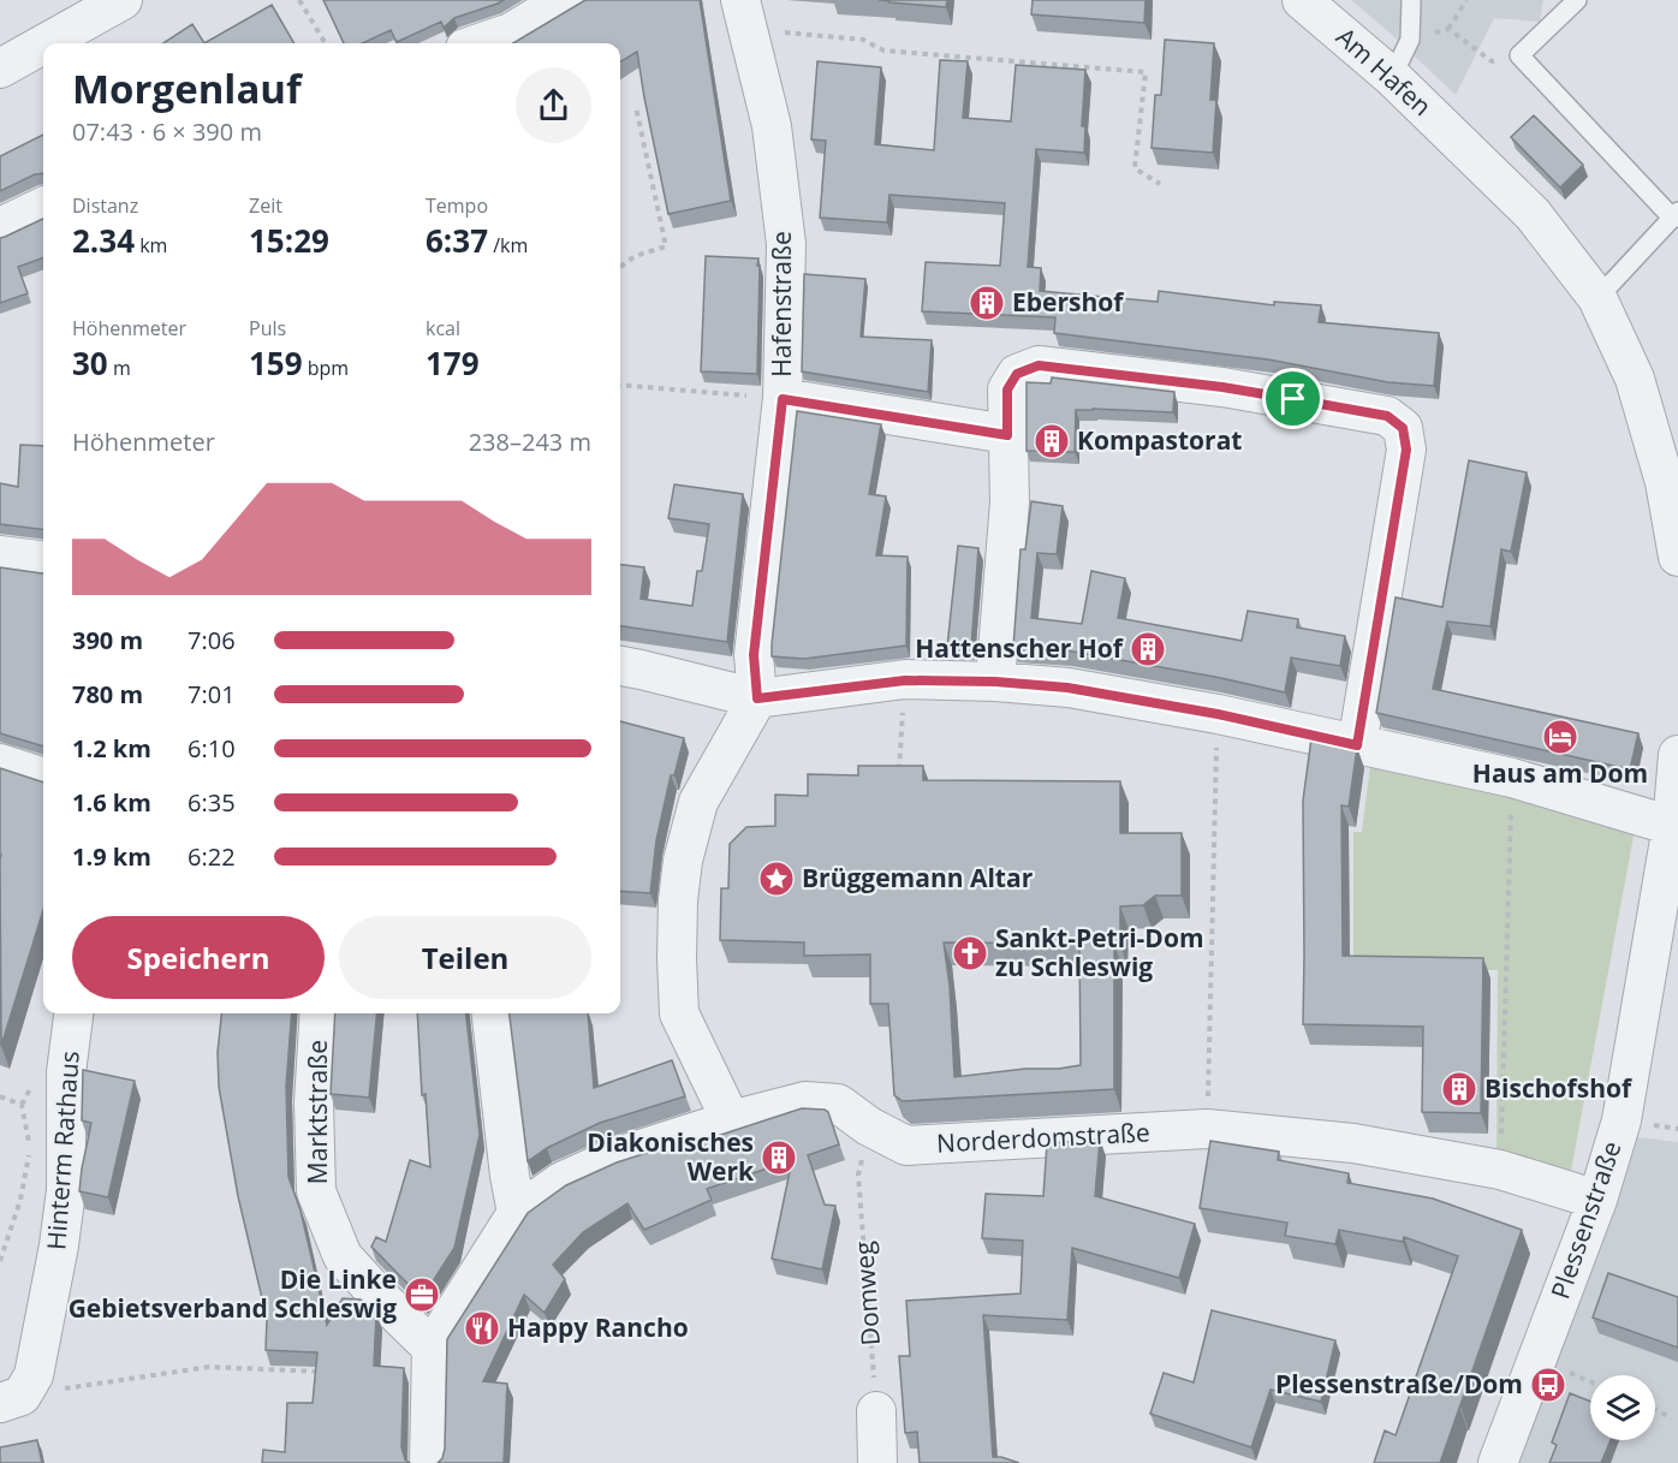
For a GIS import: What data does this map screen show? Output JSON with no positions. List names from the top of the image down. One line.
{"streets":{"street":["Am Hafen","Hafenstraße","Marktstraße","Norderdomstraße","Hinterm Rathaus","Plessenstraße"],"path":["Domweg"]},"crossings":[["Norderdomstraße","Plessenstraße"],["Norderdomstraße","Domweg"]],"places":{"building":["Ebershof","Kompastorat","Hattenscher Hof","Bischofshof","Diakonisches Werk"],"hotel":["Haus am Dom"],"place":["Brüggemann Altar"],"church":["Sankt-Petri-Dom zu Schleswig"],"office":["Die Linke Gebietsverband Schleswig"],"restaurant":["Happy Rancho"],"bus stop":["Plessenstraße/Dom"]},"page":{"heading":["Morgenlauf","07:43 · 6 × 390 m"],"stats":[["Distanz","2.34 km"],["Zeit","15:29"],["Tempo","6:37 /km"],["Höhenmeter","30 m"],["Puls","159 bpm"],["kcal","179"]],"chart":["Höhenmeter","238–243 m"],"list":[{"name":"390 m","note":"7:06"},{"name":"780 m","note":"7:01"},{"name":"1.2 km","note":"6:10"},{"name":"1.6 km","note":"6:35"},{"name":"1.9 km","note":"6:22"}],"buttons":["Speichern","Teilen"]}}
